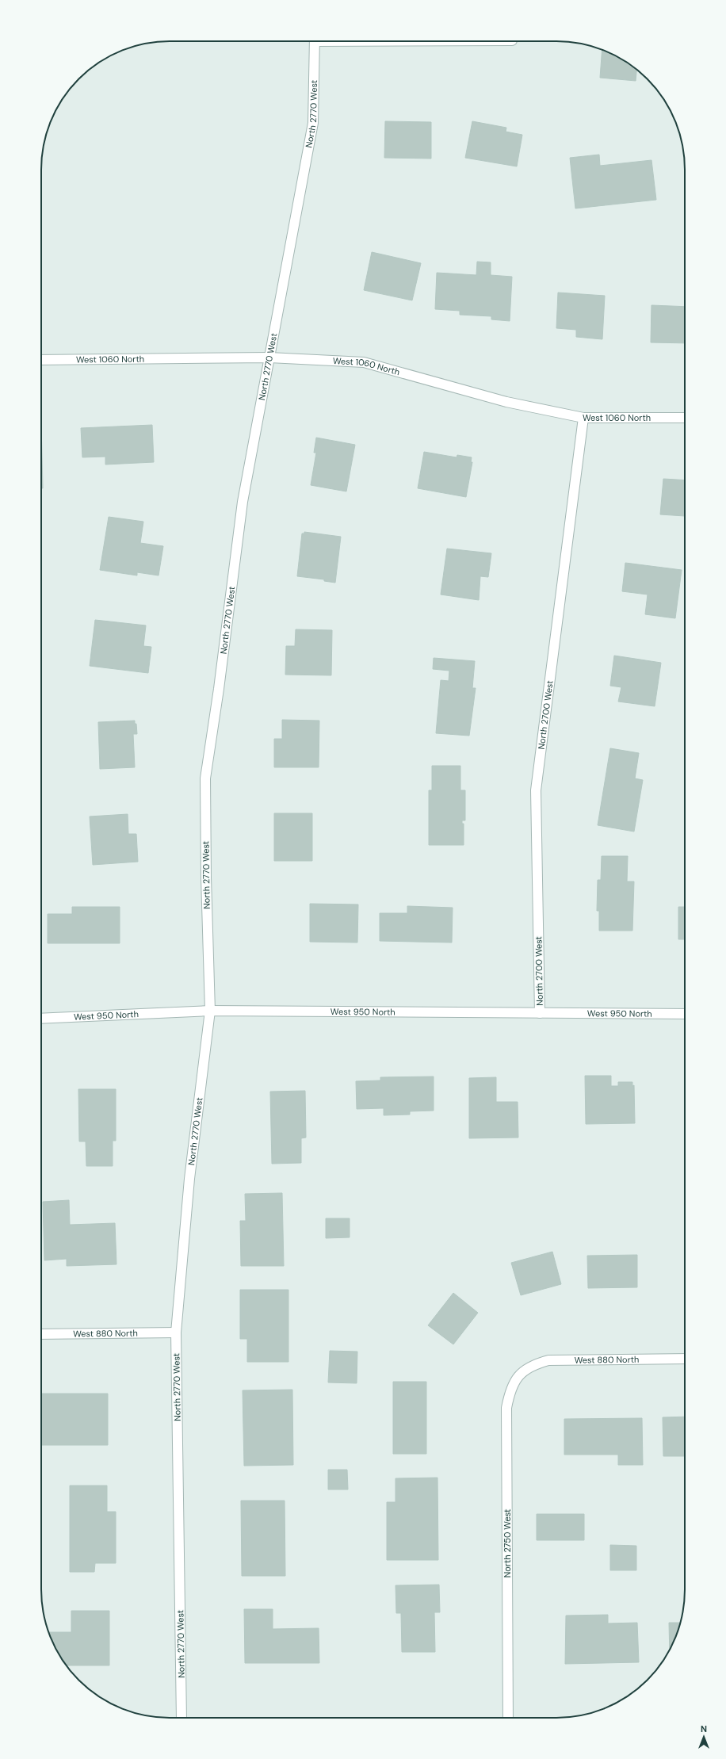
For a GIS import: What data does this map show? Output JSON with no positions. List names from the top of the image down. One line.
{"streets":{"street":["North 2770 West","West 1060 North","North 2700 West","West 950 North","West 880 North","North 2750 West"]},"crossings":[["North 2770 West","West 1060 North"],["North 2770 West","West 950 North"],["North 2770 West","West 880 North"],["West 1060 North","North 2700 West"],["North 2700 West","West 950 North"],["West 880 North","North 2750 West"]],"north":"top"}
